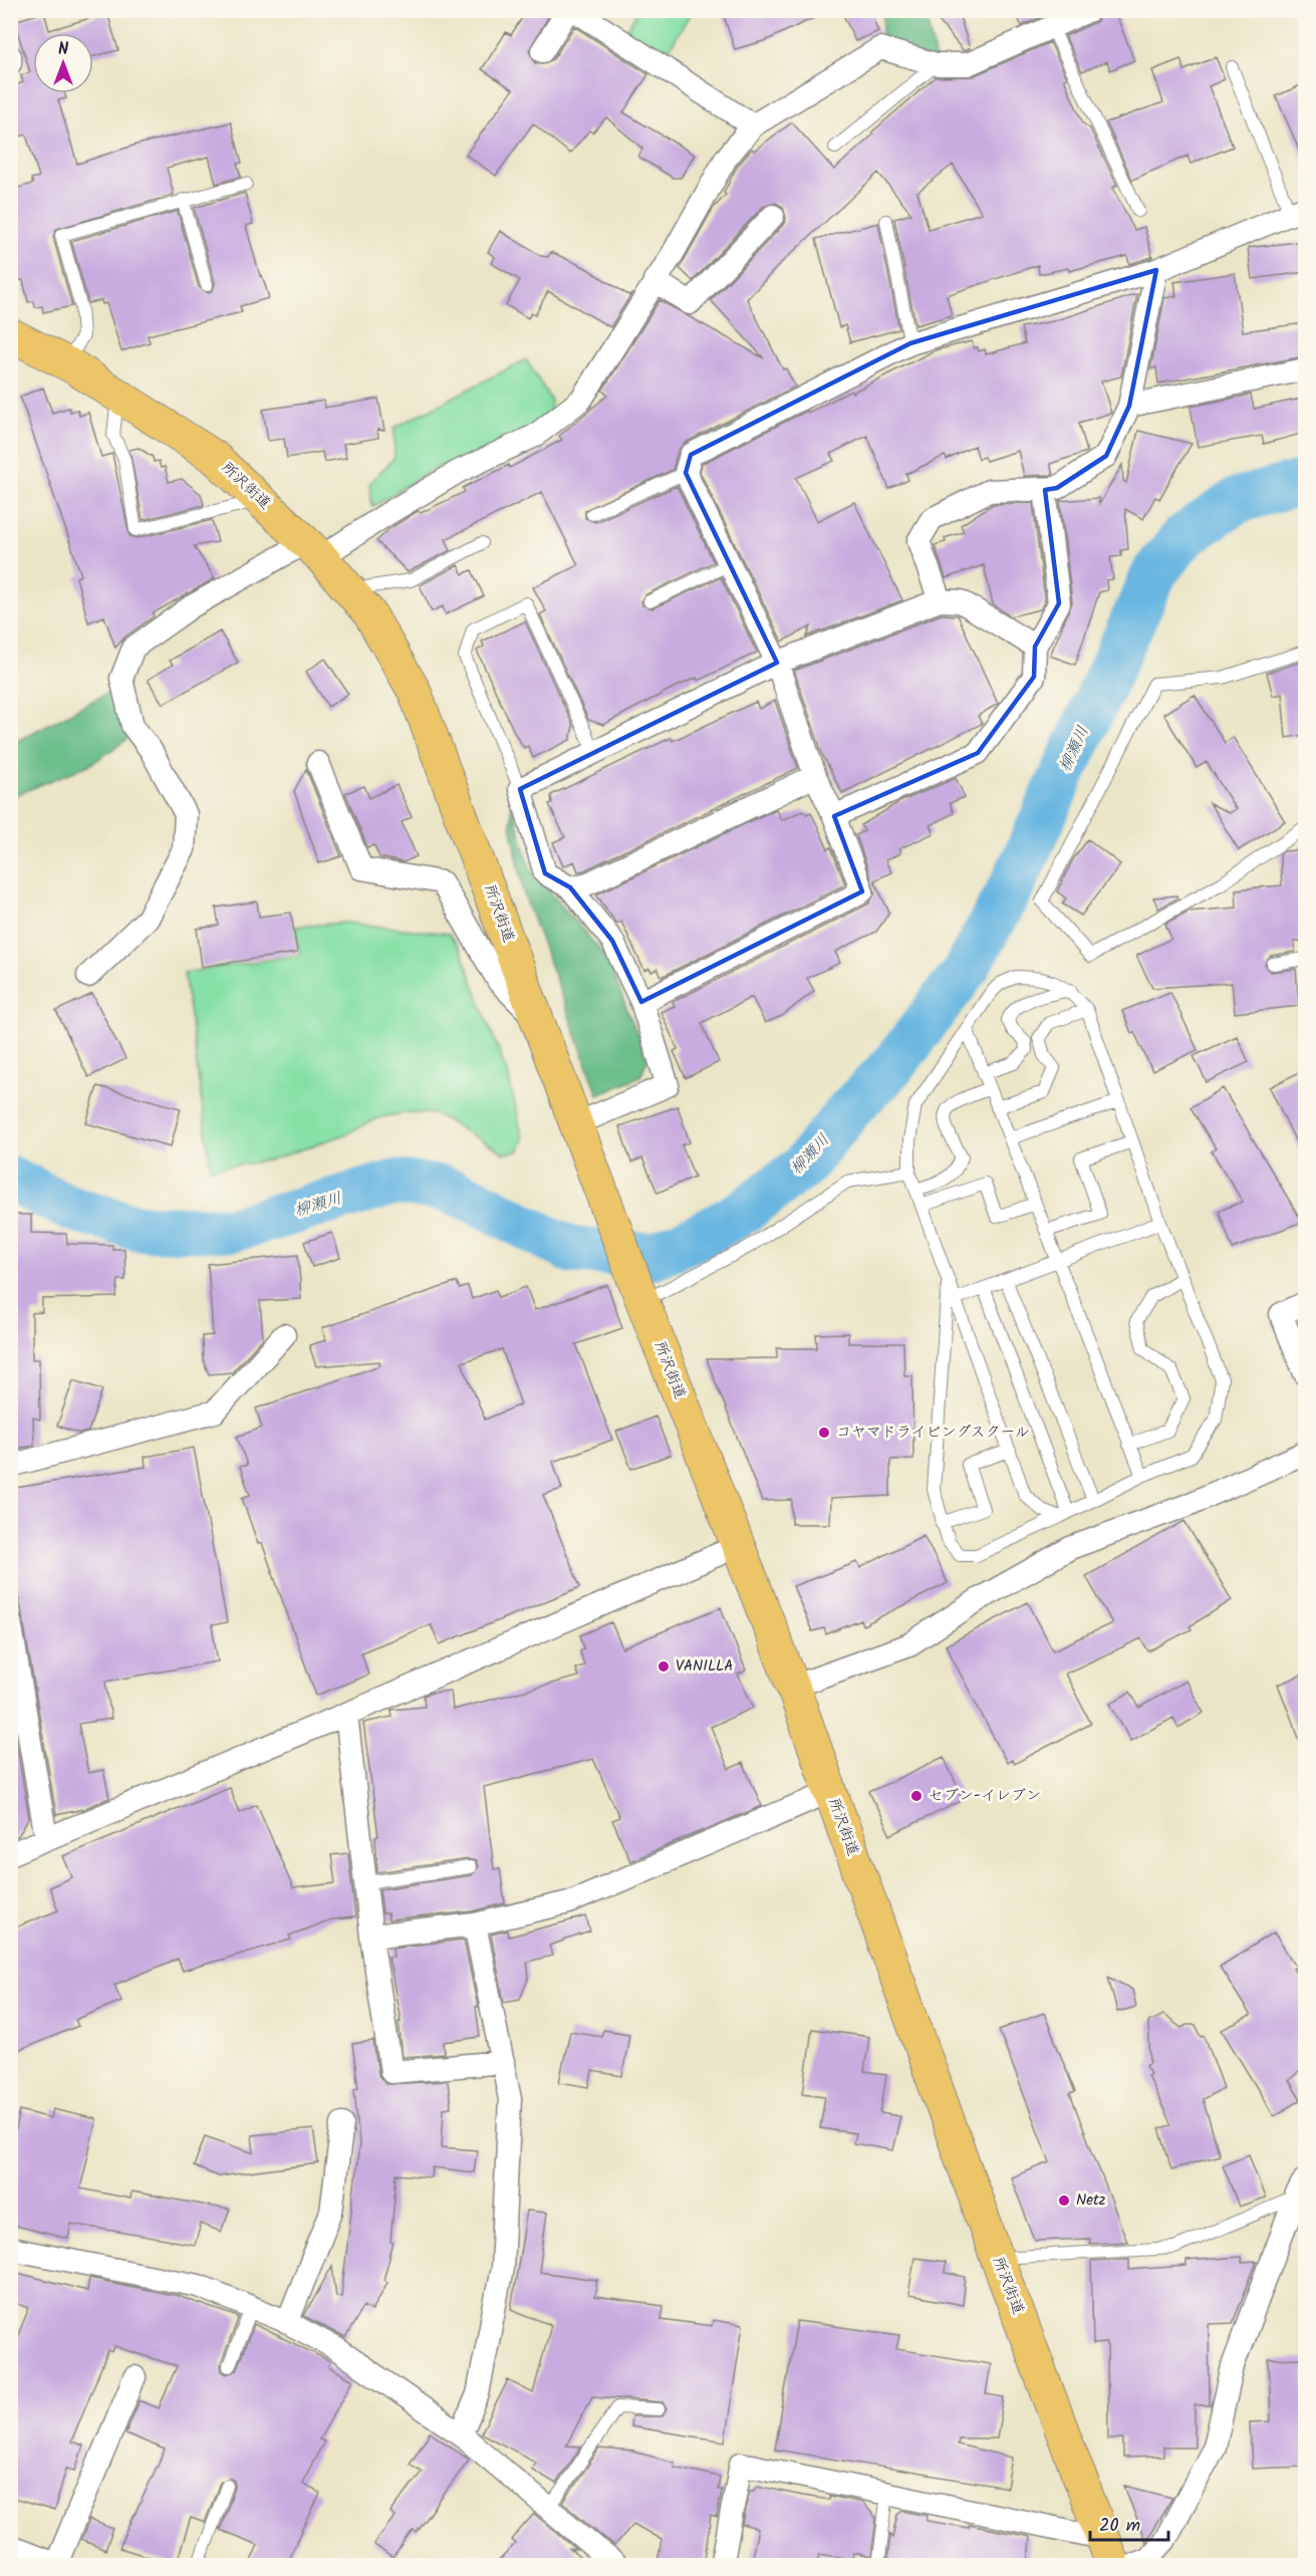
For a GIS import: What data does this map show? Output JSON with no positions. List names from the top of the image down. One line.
{"streets":{"main road":["所沢街道"]},"water":["柳瀬川"],"places":["コヤマドライビングスクール","VANILLA","セブン-イレブン","Netz"],"scale_bar":"20 m","north":"top"}
